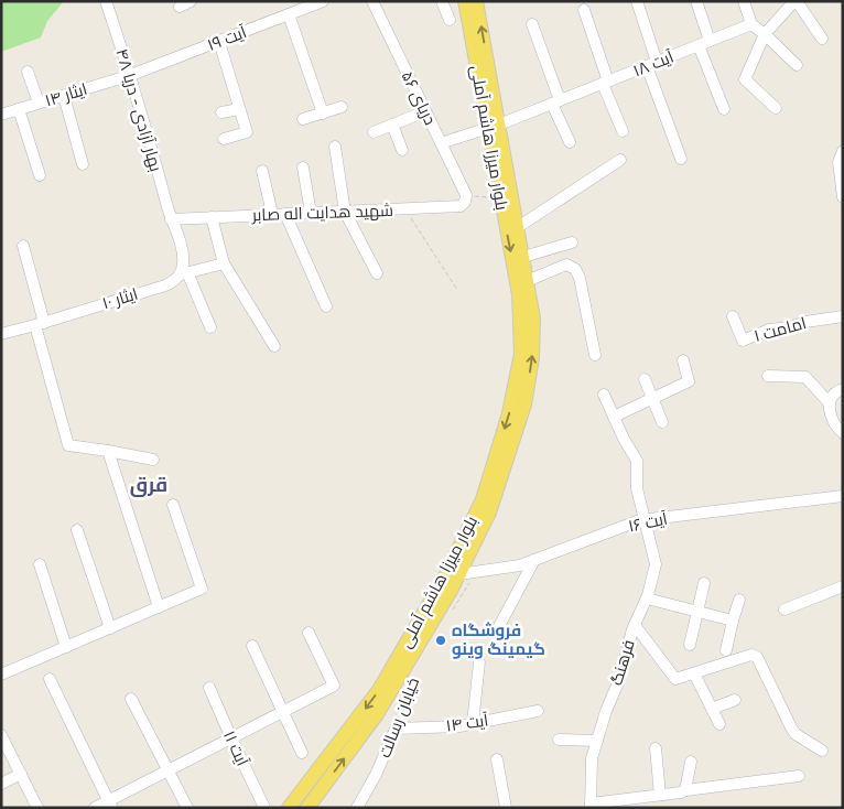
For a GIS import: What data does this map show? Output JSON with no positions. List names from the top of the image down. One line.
{"streets":{"main road":["بلوار میرزا هاشم آملی"],"street":["آیت ۱۹","آیت ۱۸","ایثار ۱۴","دریای ۵۶","بهار آزادی - دریا ۴۸","شهید هدایت اله صابر","ایثار ۱۰","امامت ۱","آیت ۱۶","فرهنگ","خیابان رسالت","آيت ۱۴","آیت ۱۱"]},"crossings":[["آیت ۱۹","ایثار ۱۴"],["آیت ۱۹","بهار آزادی - دریا ۴۸"],["آیت ۱۸","دریای ۵۶"],["آیت ۱۸","بلوار میرزا هاشم آملی"],["ایثار ۱۴","بهار آزادی - دریا ۴۸"],["دریای ۵۶","شهید هدایت اله صابر"],["بهار آزادی - دریا ۴۸","شهید هدایت اله صابر"],["بلوار میرزا هاشم آملی","آیت ۱۶"],["آیت ۱۶","فرهنگ"],["خیابان رسالت","آيت ۱۴"]],"districts":["قرق"],"places":["فروشگاه گیمینگ وینو"]}
